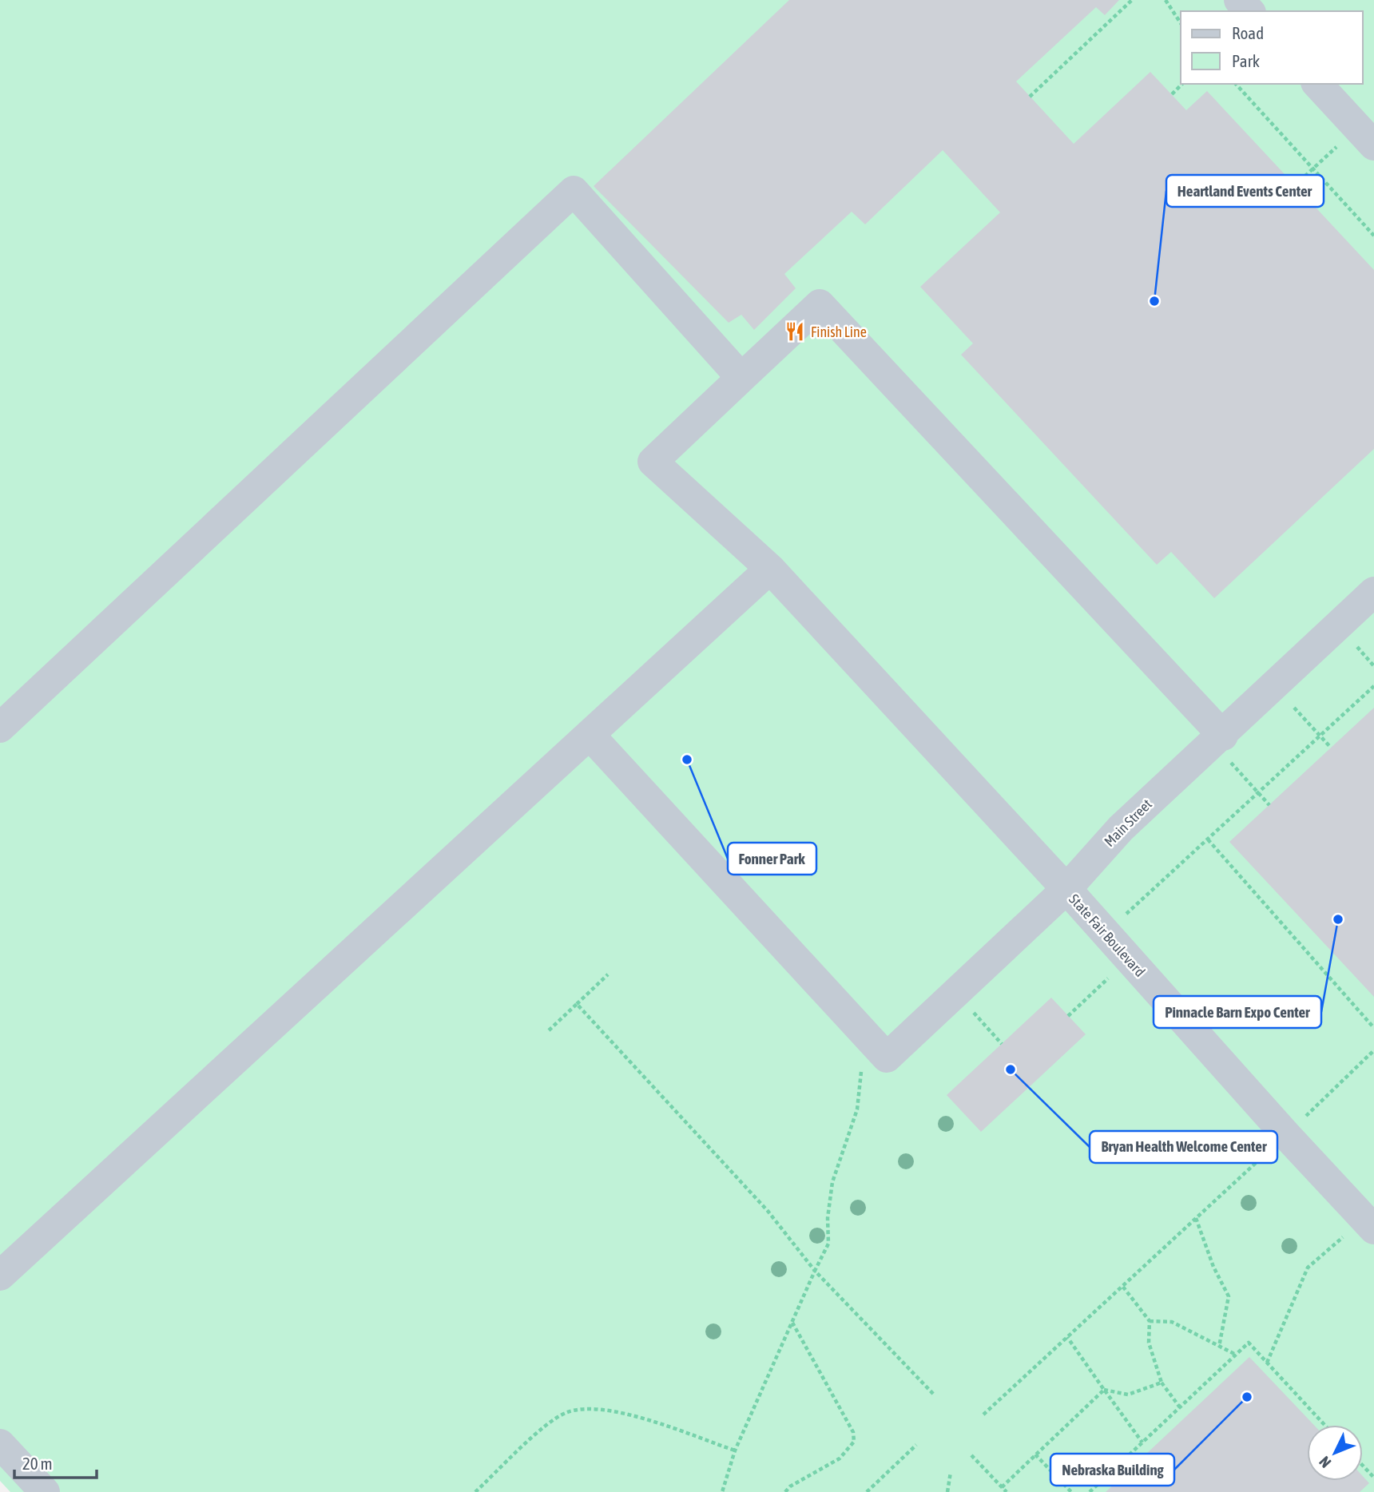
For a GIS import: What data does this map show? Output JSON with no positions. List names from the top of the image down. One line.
{"streets":{"street":["Main Street","State Fair Boulevard"]},"crossings":[["Main Street","State Fair Boulevard"]],"places":{"other":["Heartland Events Center","Fonner Park","Pinnacle Barn Expo Center","Bryan Health Welcome Center","Nebraska Building"],"restaurant":["Finish Line"]},"legend":["Road","Park"],"scale_bar":"20 m","north":"bottom left"}
